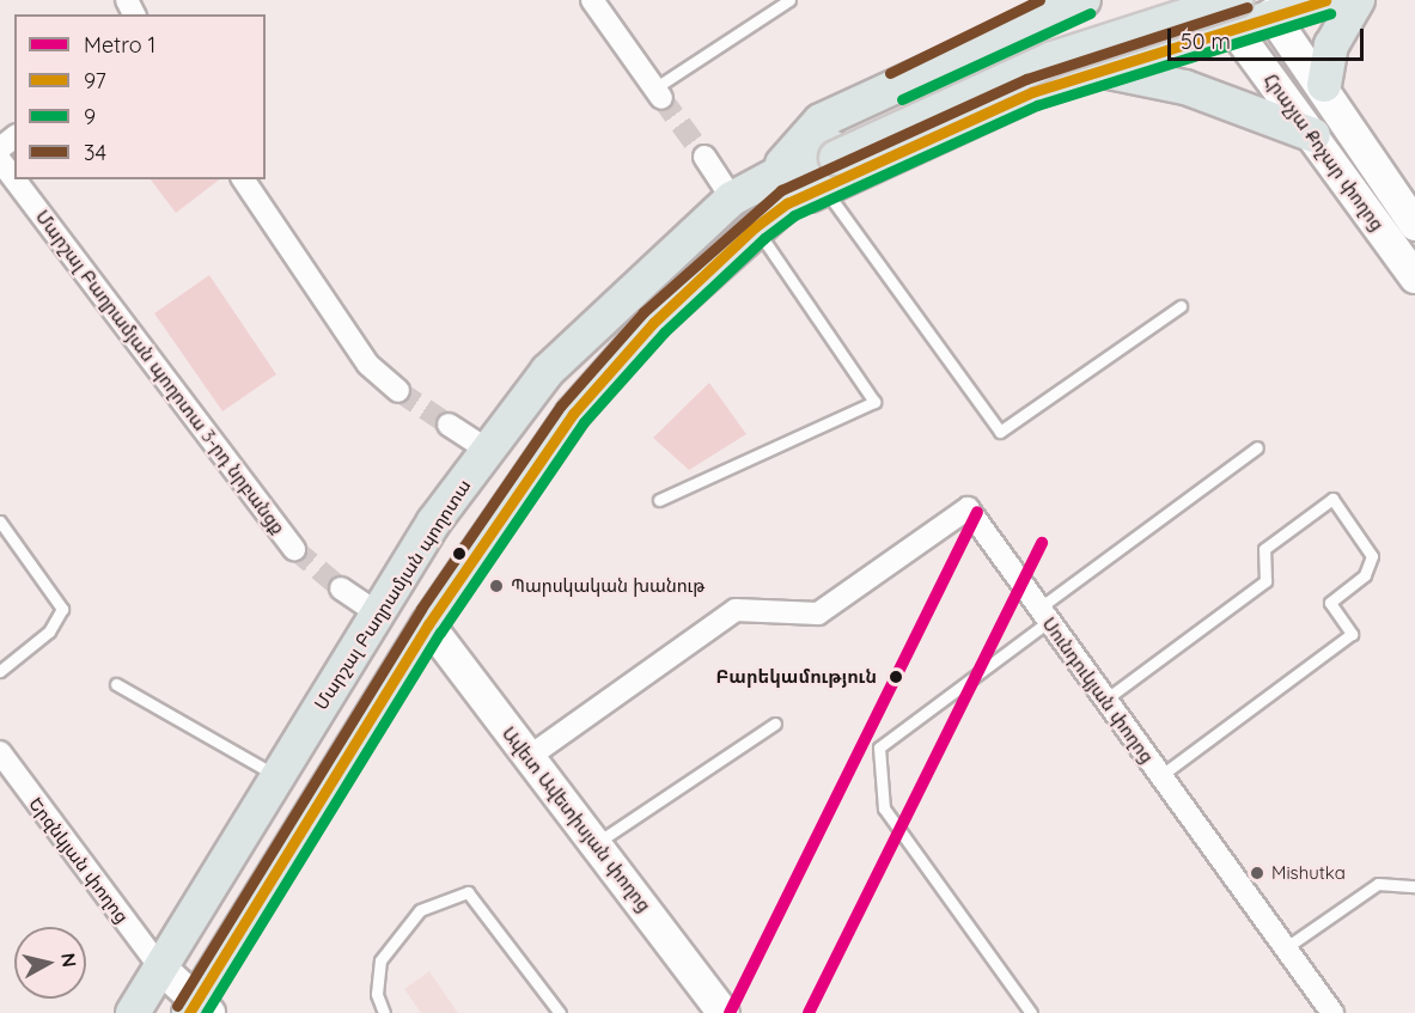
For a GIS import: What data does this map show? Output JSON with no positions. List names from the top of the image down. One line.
{"streets":{"main road":["Հրաչյա Քոչար փողոց","Մարշալ Բաղրամյան պողոտա","Ավետ Ավետիսյան փողոց"],"street":["Մարշալ Բաղրամյան պողոտա 3-րդ նրբանցք","Սունդուկյան փողոց","Երզնկյան փողոց"]},"crossings":[["Հրաչյա Քոչար փողոց","Մարշալ Բաղրամյան պողոտա"],["Մարշալ Բաղրամյան պողոտա","Ավետ Ավետիսյան փողոց"],["Մարշալ Բաղրամյան պողոտա","Երզնկյան փողոց"],["Սունդուկյան փողոց","Ավետ Ավետիսյան փողոց"]],"places":["Պարսկական խանութ","Բարեկամություն","Mishutka"],"lines":["transit line 97","transit line 34","transit line 9","metro line 1"],"legend":["Metro 1","97","9","34"],"scale_bar":"50 m","north":"right"}
